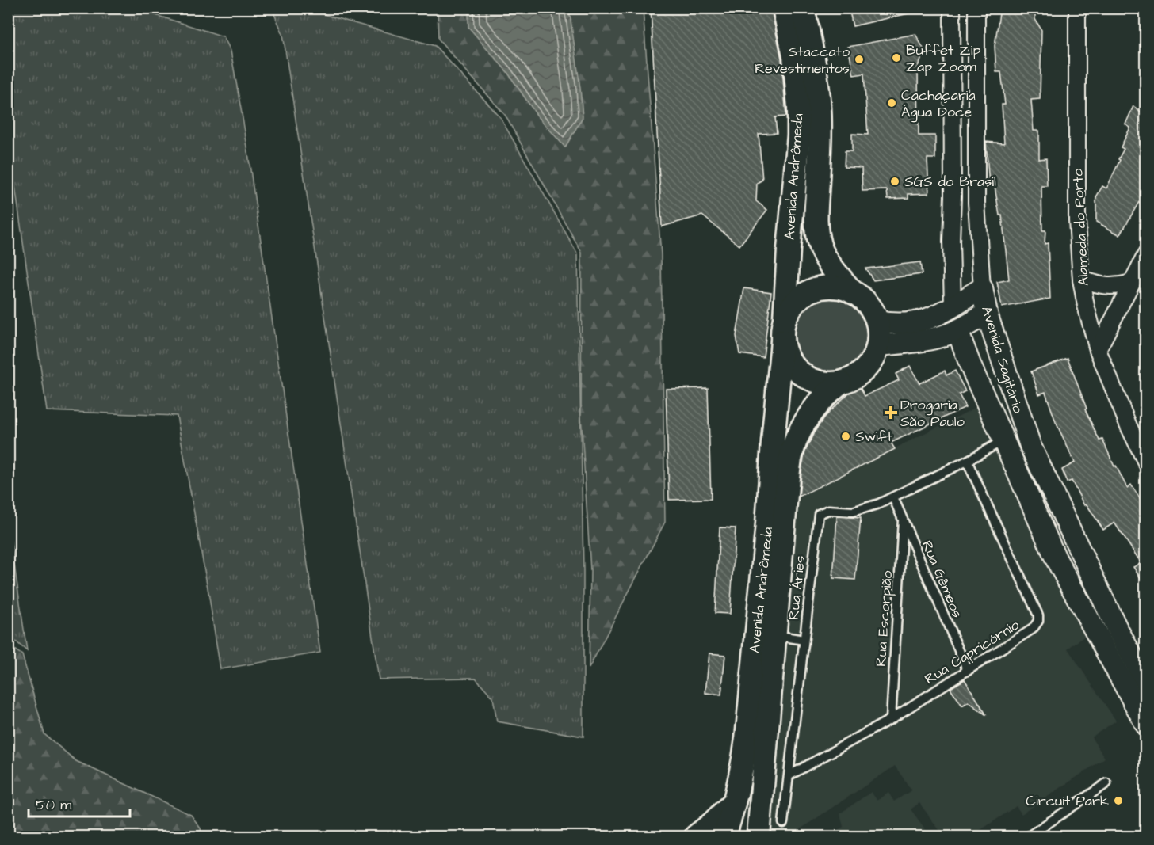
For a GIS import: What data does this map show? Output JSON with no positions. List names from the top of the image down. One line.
{"streets":{"main road":["Avenida Andrômeda"],"street":["Alameda do Porto","Avenida Sagitário"],"lane":["Rua Gêmeos","Rua Áries","Rua Escorpião","Rua Capricórnio"]},"crossings":[["Avenida Sagitário","Rua Áries"],["Rua Gêmeos","Rua Áries"],["Rua Gêmeos","Rua Escorpião"],["Rua Gêmeos","Rua Capricórnio"],["Rua Áries","Rua Capricórnio"],["Rua Escorpião","Rua Capricórnio"]],"places":{"other":["Buffet Zip Zap Zoom","Staccato Revestimentos","Cachaçaria Água Doce","SGS do Brasil","Swift","Circuit Park"],"health":["Drogaria São Paulo"]},"scale_bar":"50 m"}
